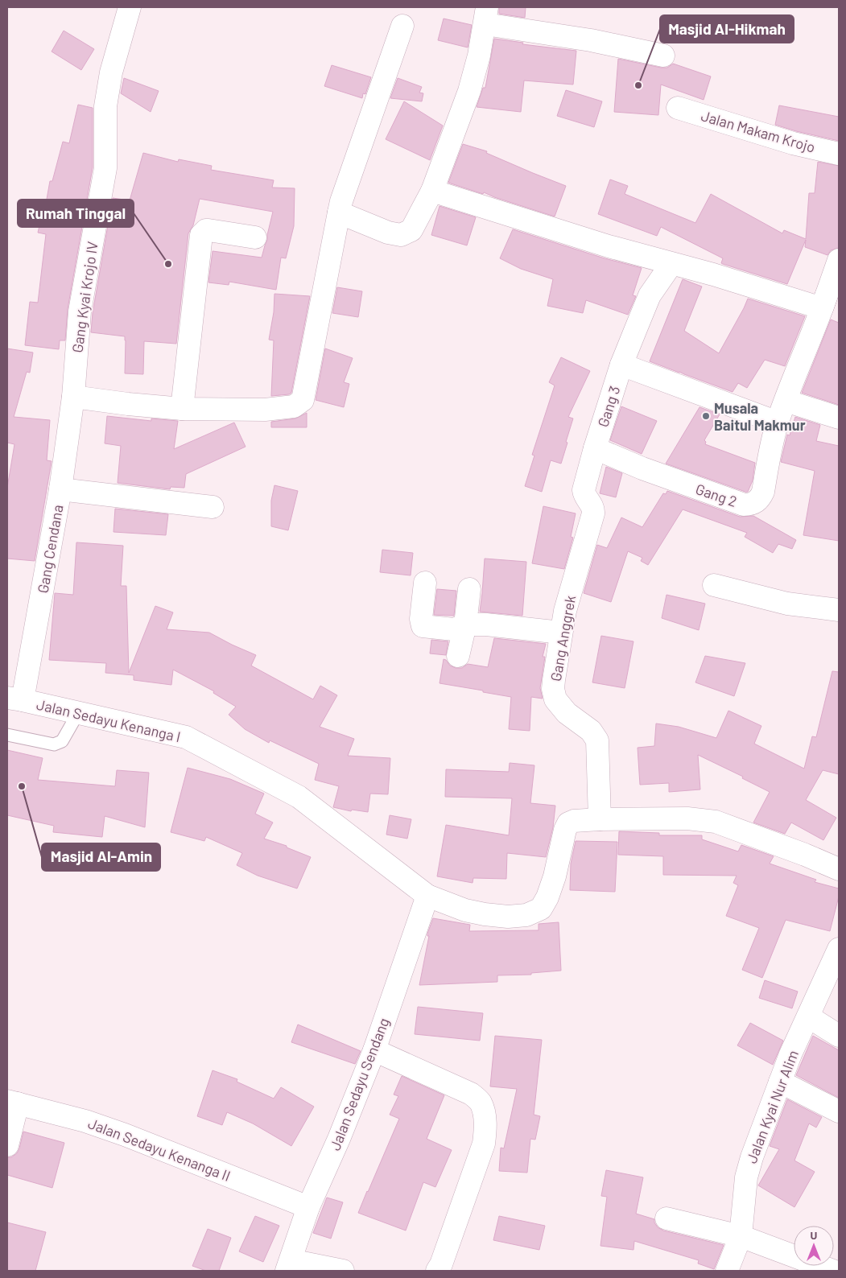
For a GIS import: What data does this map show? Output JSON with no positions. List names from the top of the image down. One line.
{"streets":{"street":["Jalan Makam Krojo","Gang Kyai Krojo IV","Gang 3","Gang 2","Gang Cendana","Gang Anggrek","Jalan Sedayu Kenanga I","Jalan Sedayu Sendang","Jalan Kyai Nur Alim","Jalan Sedayu Kenanga II"]},"crossings":[["Gang Kyai Krojo IV","Gang Cendana"],["Gang 3","Gang 2"],["Gang 3","Gang Anggrek"],["Gang 2","Gang Anggrek"],["Gang Cendana","Jalan Sedayu Kenanga I"],["Jalan Sedayu Kenanga I","Jalan Sedayu Sendang"],["Jalan Sedayu Sendang","Jalan Sedayu Kenanga II"]],"places":["Masjid Al-Hikmah","Rumah Tinggal","Musala Baitul Makmur","Masjid Al-Amin"],"north":"top"}
